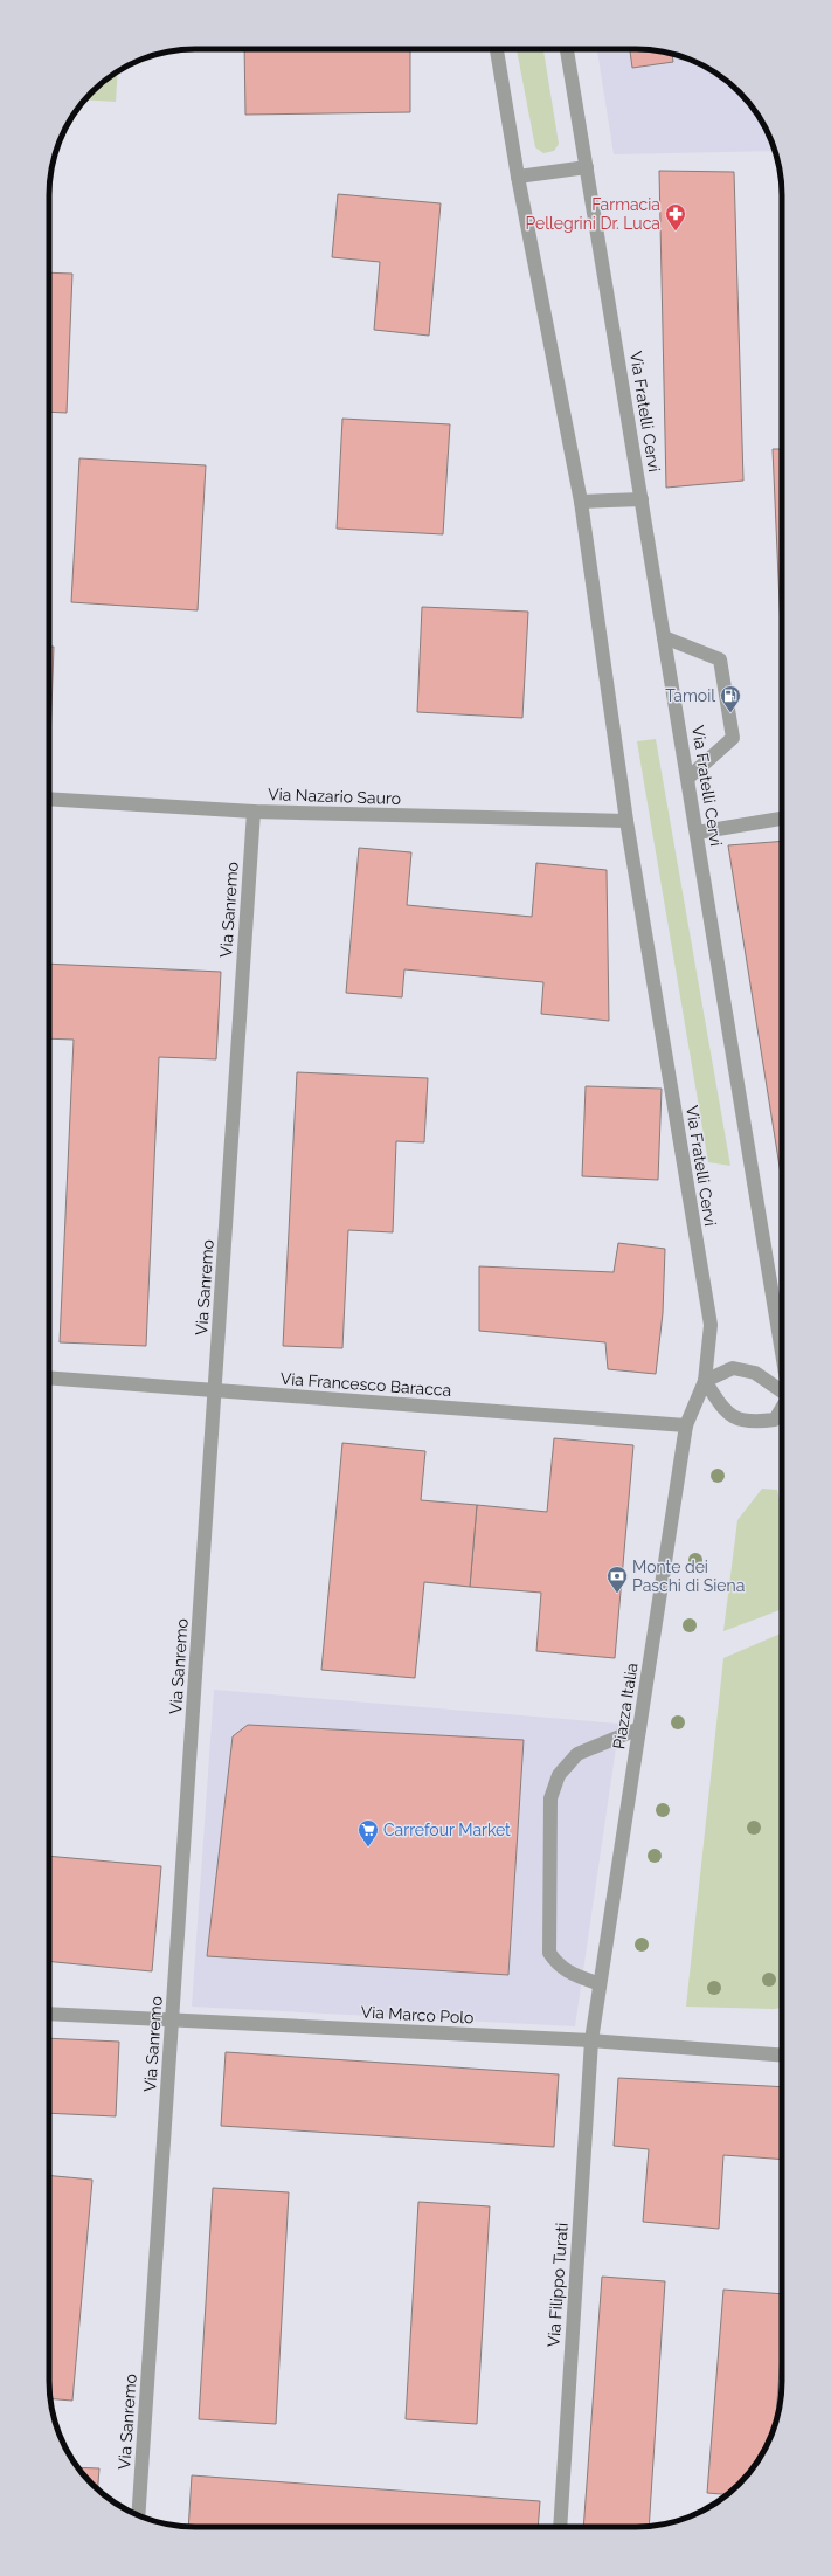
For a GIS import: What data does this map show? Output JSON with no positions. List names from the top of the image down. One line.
{"streets":{"street":["Via Fratelli Cervi","Via Nazario Sauro","Via Sanremo","Via Francesco Baracca","Piazza Italia","Via Marco Polo","Via Filippo Turati"]},"crossings":[["Via Fratelli Cervi","Via Nazario Sauro"],["Via Fratelli Cervi","Piazza Italia"],["Via Nazario Sauro","Via Sanremo"],["Via Sanremo","Via Francesco Baracca"],["Via Sanremo","Via Marco Polo"],["Via Francesco Baracca","Piazza Italia"],["Piazza Italia","Via Marco Polo"],["Piazza Italia","Via Filippo Turati"],["Via Marco Polo","Via Filippo Turati"]],"places":{"pharmacy":["Farmacia Pellegrini Dr. Luca"],"fuel station":["Tamoil"],"bank":["Monte dei Paschi di Siena"],"supermarket":["Carrefour Market"]}}
